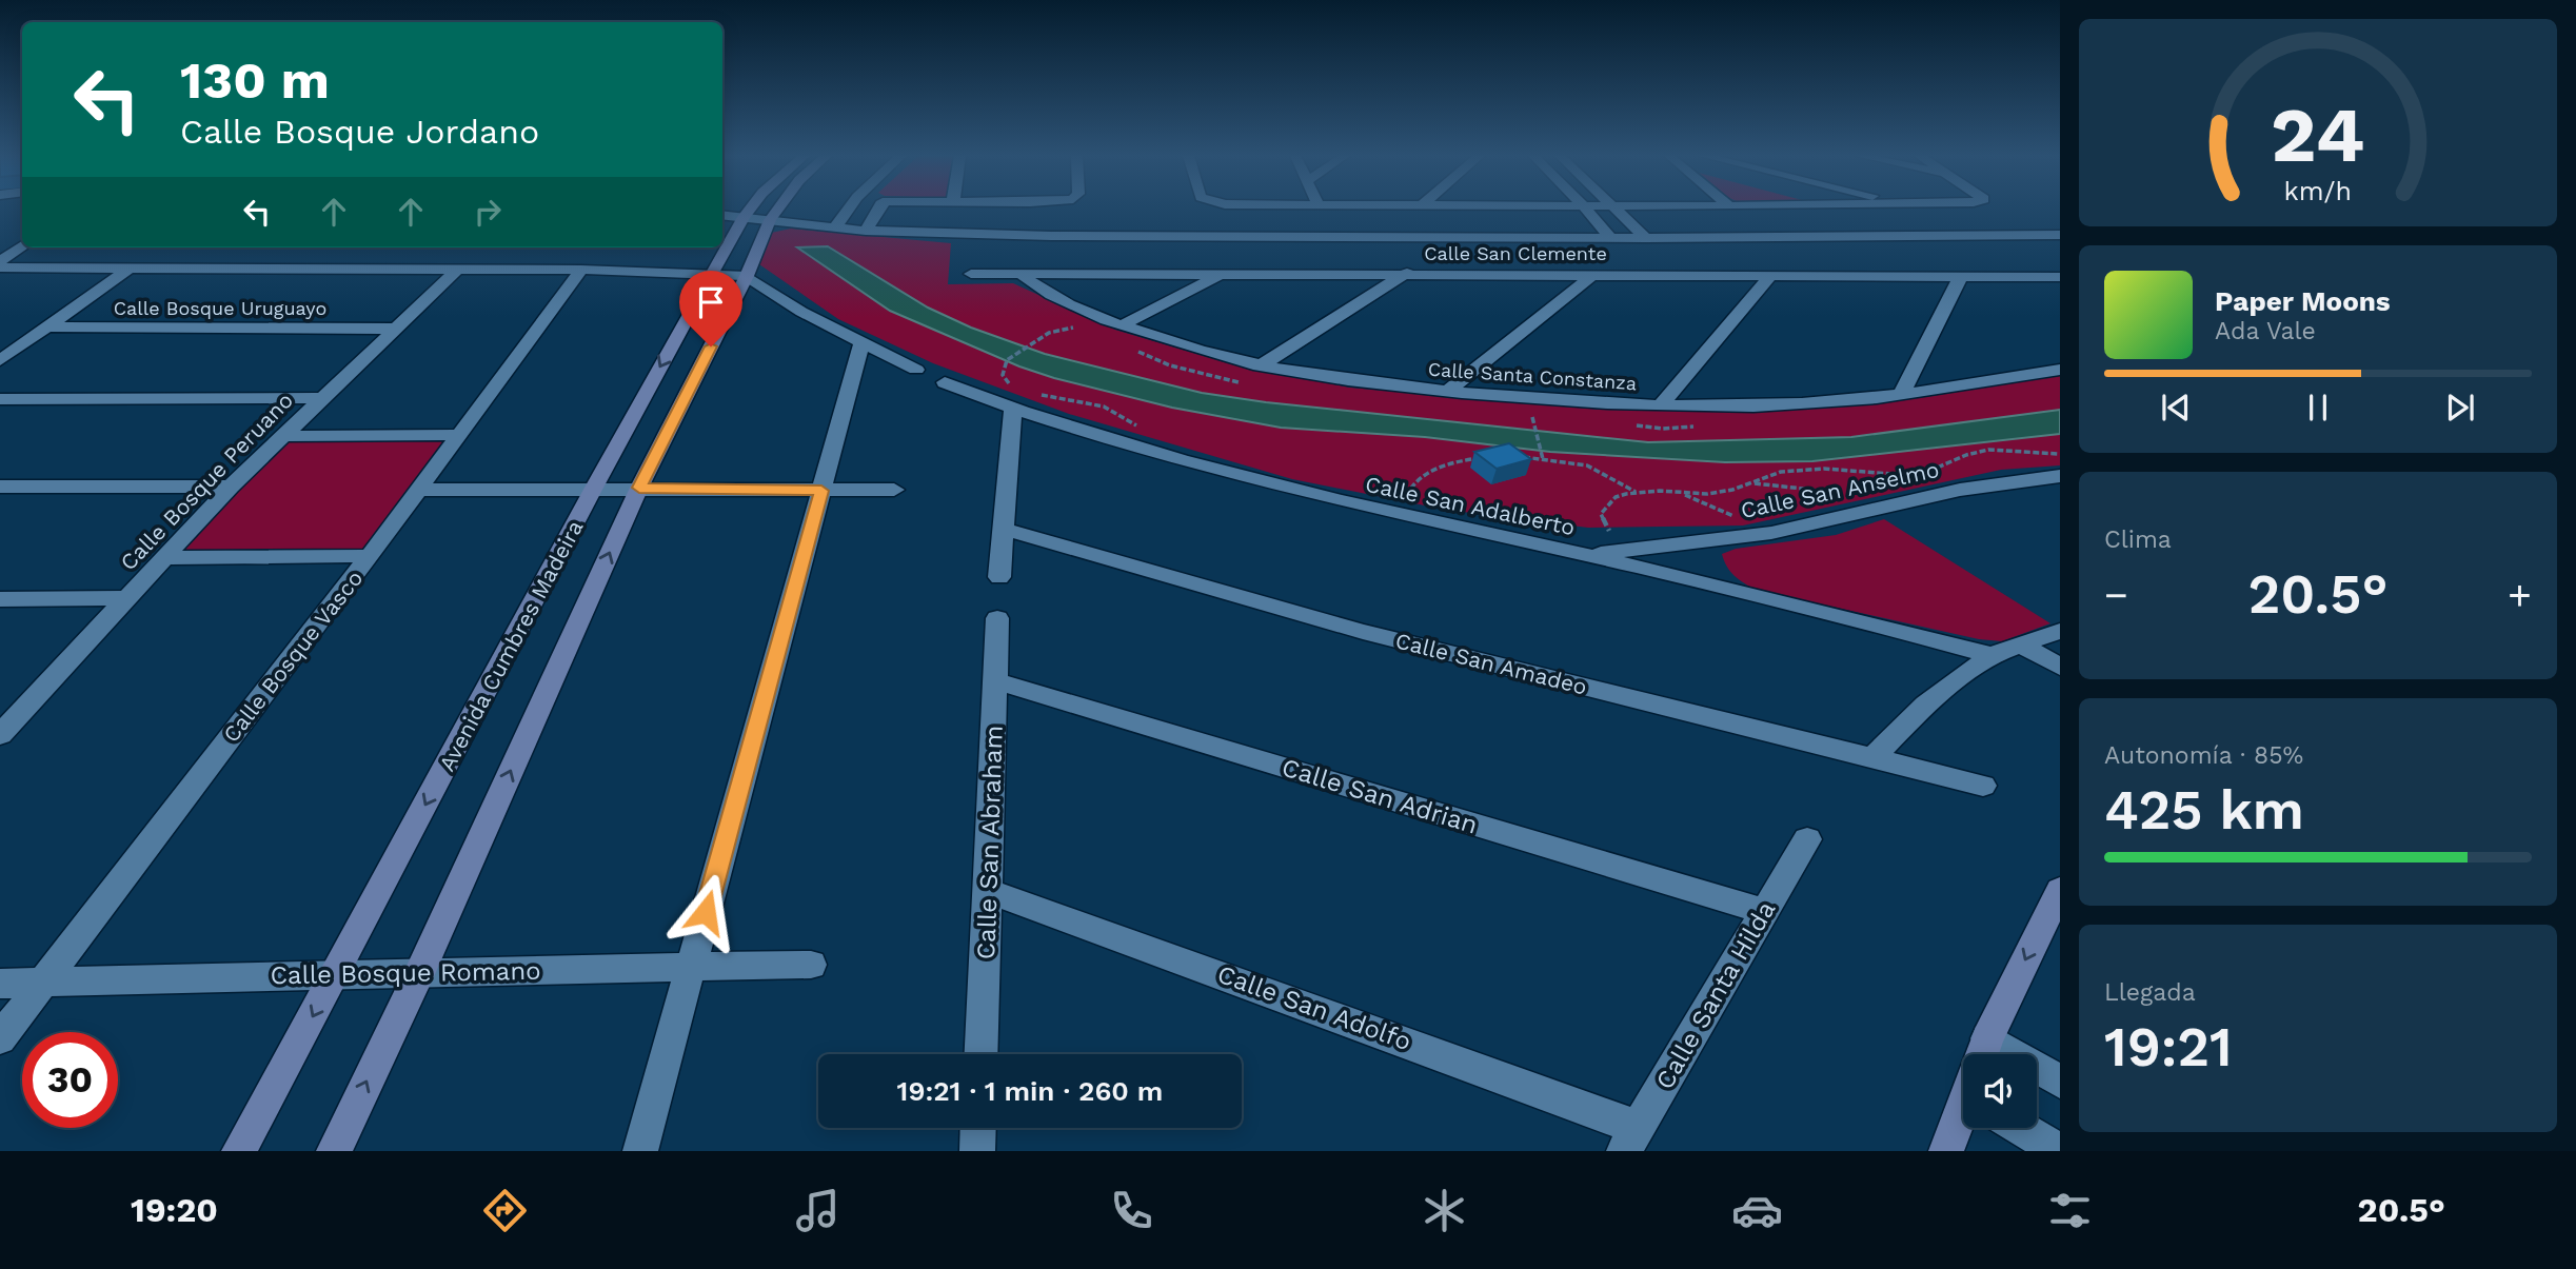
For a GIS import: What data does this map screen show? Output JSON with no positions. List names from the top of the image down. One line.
{"streets":{"street":["Calle San Clemente","Calle Bosque Uruguayo","Calle Santa Constanza","Calle Bosque Peruano","Calle San Anselmo","Calle San Adalberto","Avenida Cumbres Madeira","Calle Bosque Vasco","Calle San Amadeo","Calle San Adrian","Calle San Abraham","Calle Bosque Romano","Calle Santa Hilda","Calle San Adolfo"]},"crossings":[["Calle San Clemente","Calle Santa Constanza"],["Calle Bosque Uruguayo","Calle Bosque Peruano"],["Calle San Anselmo","Calle San Adalberto"],["Avenida Cumbres Madeira","Calle Bosque Romano"],["Calle Bosque Vasco","Calle Bosque Romano"],["Calle San Adrian","Calle San Abraham"],["Calle San Adrian","Calle Santa Hilda"],["Calle San Abraham","Calle San Adolfo"],["Calle Santa Hilda","Calle San Adolfo"]],"page":{"turn":["130 m","Calle Bosque Jordano"],"song":["Paper Moons","Ada Vale"],"tile":["Clima",["Autonomía · 85%","425 km"],["Llegada","19:21"]],"heat":["−","20.5°","+"],"limit":"30","trip":"19:21 · 1 min · 260 m","tabs":["19:20","20.5°"],"gauge":["24","km/h"]}}
